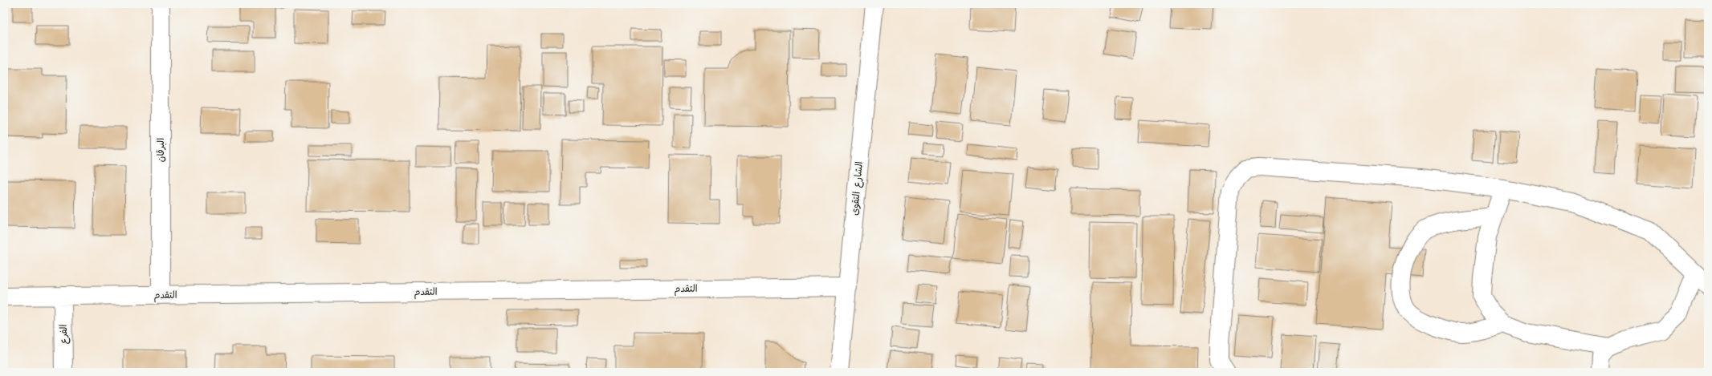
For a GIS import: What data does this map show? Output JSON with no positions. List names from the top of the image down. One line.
{"streets":{"street":["البرقان","الشارع التقوى","التقدم","الفرع"]},"crossings":[["البرقان","التقدم"],["الشارع التقوى","التقدم"],["التقدم","الفرع"]]}
